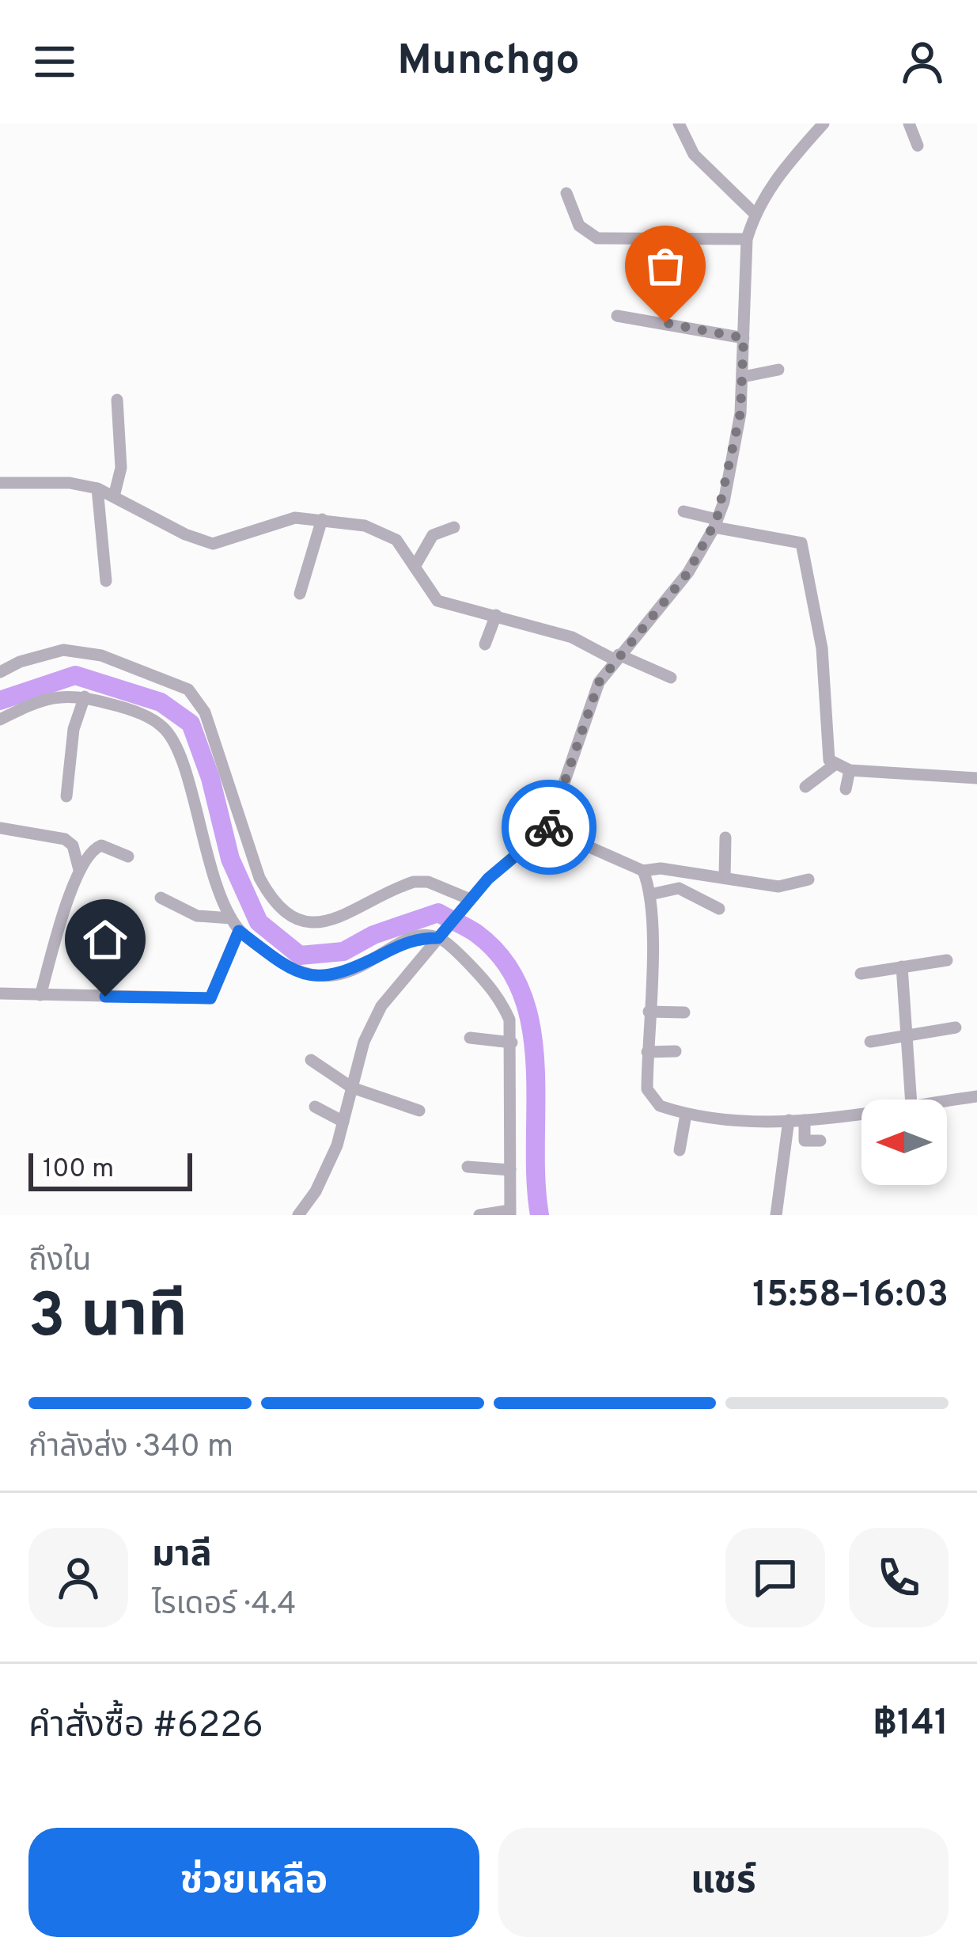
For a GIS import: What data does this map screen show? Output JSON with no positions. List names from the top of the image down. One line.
{"scale_bar":"100 m","north":"left","page":{"header":"Munchgo","scale":"100 m","heading":["3 นาที","ถึงใน","15:58–16:03"],"panel":["มาลี","ไรเดอร์ · 4.4","คำสั่งซื้อ #6226","฿141"],"bar":"กำลังส่ง · 340 m","buttons":["ช่วยเหลือ","แชร์"]}}
